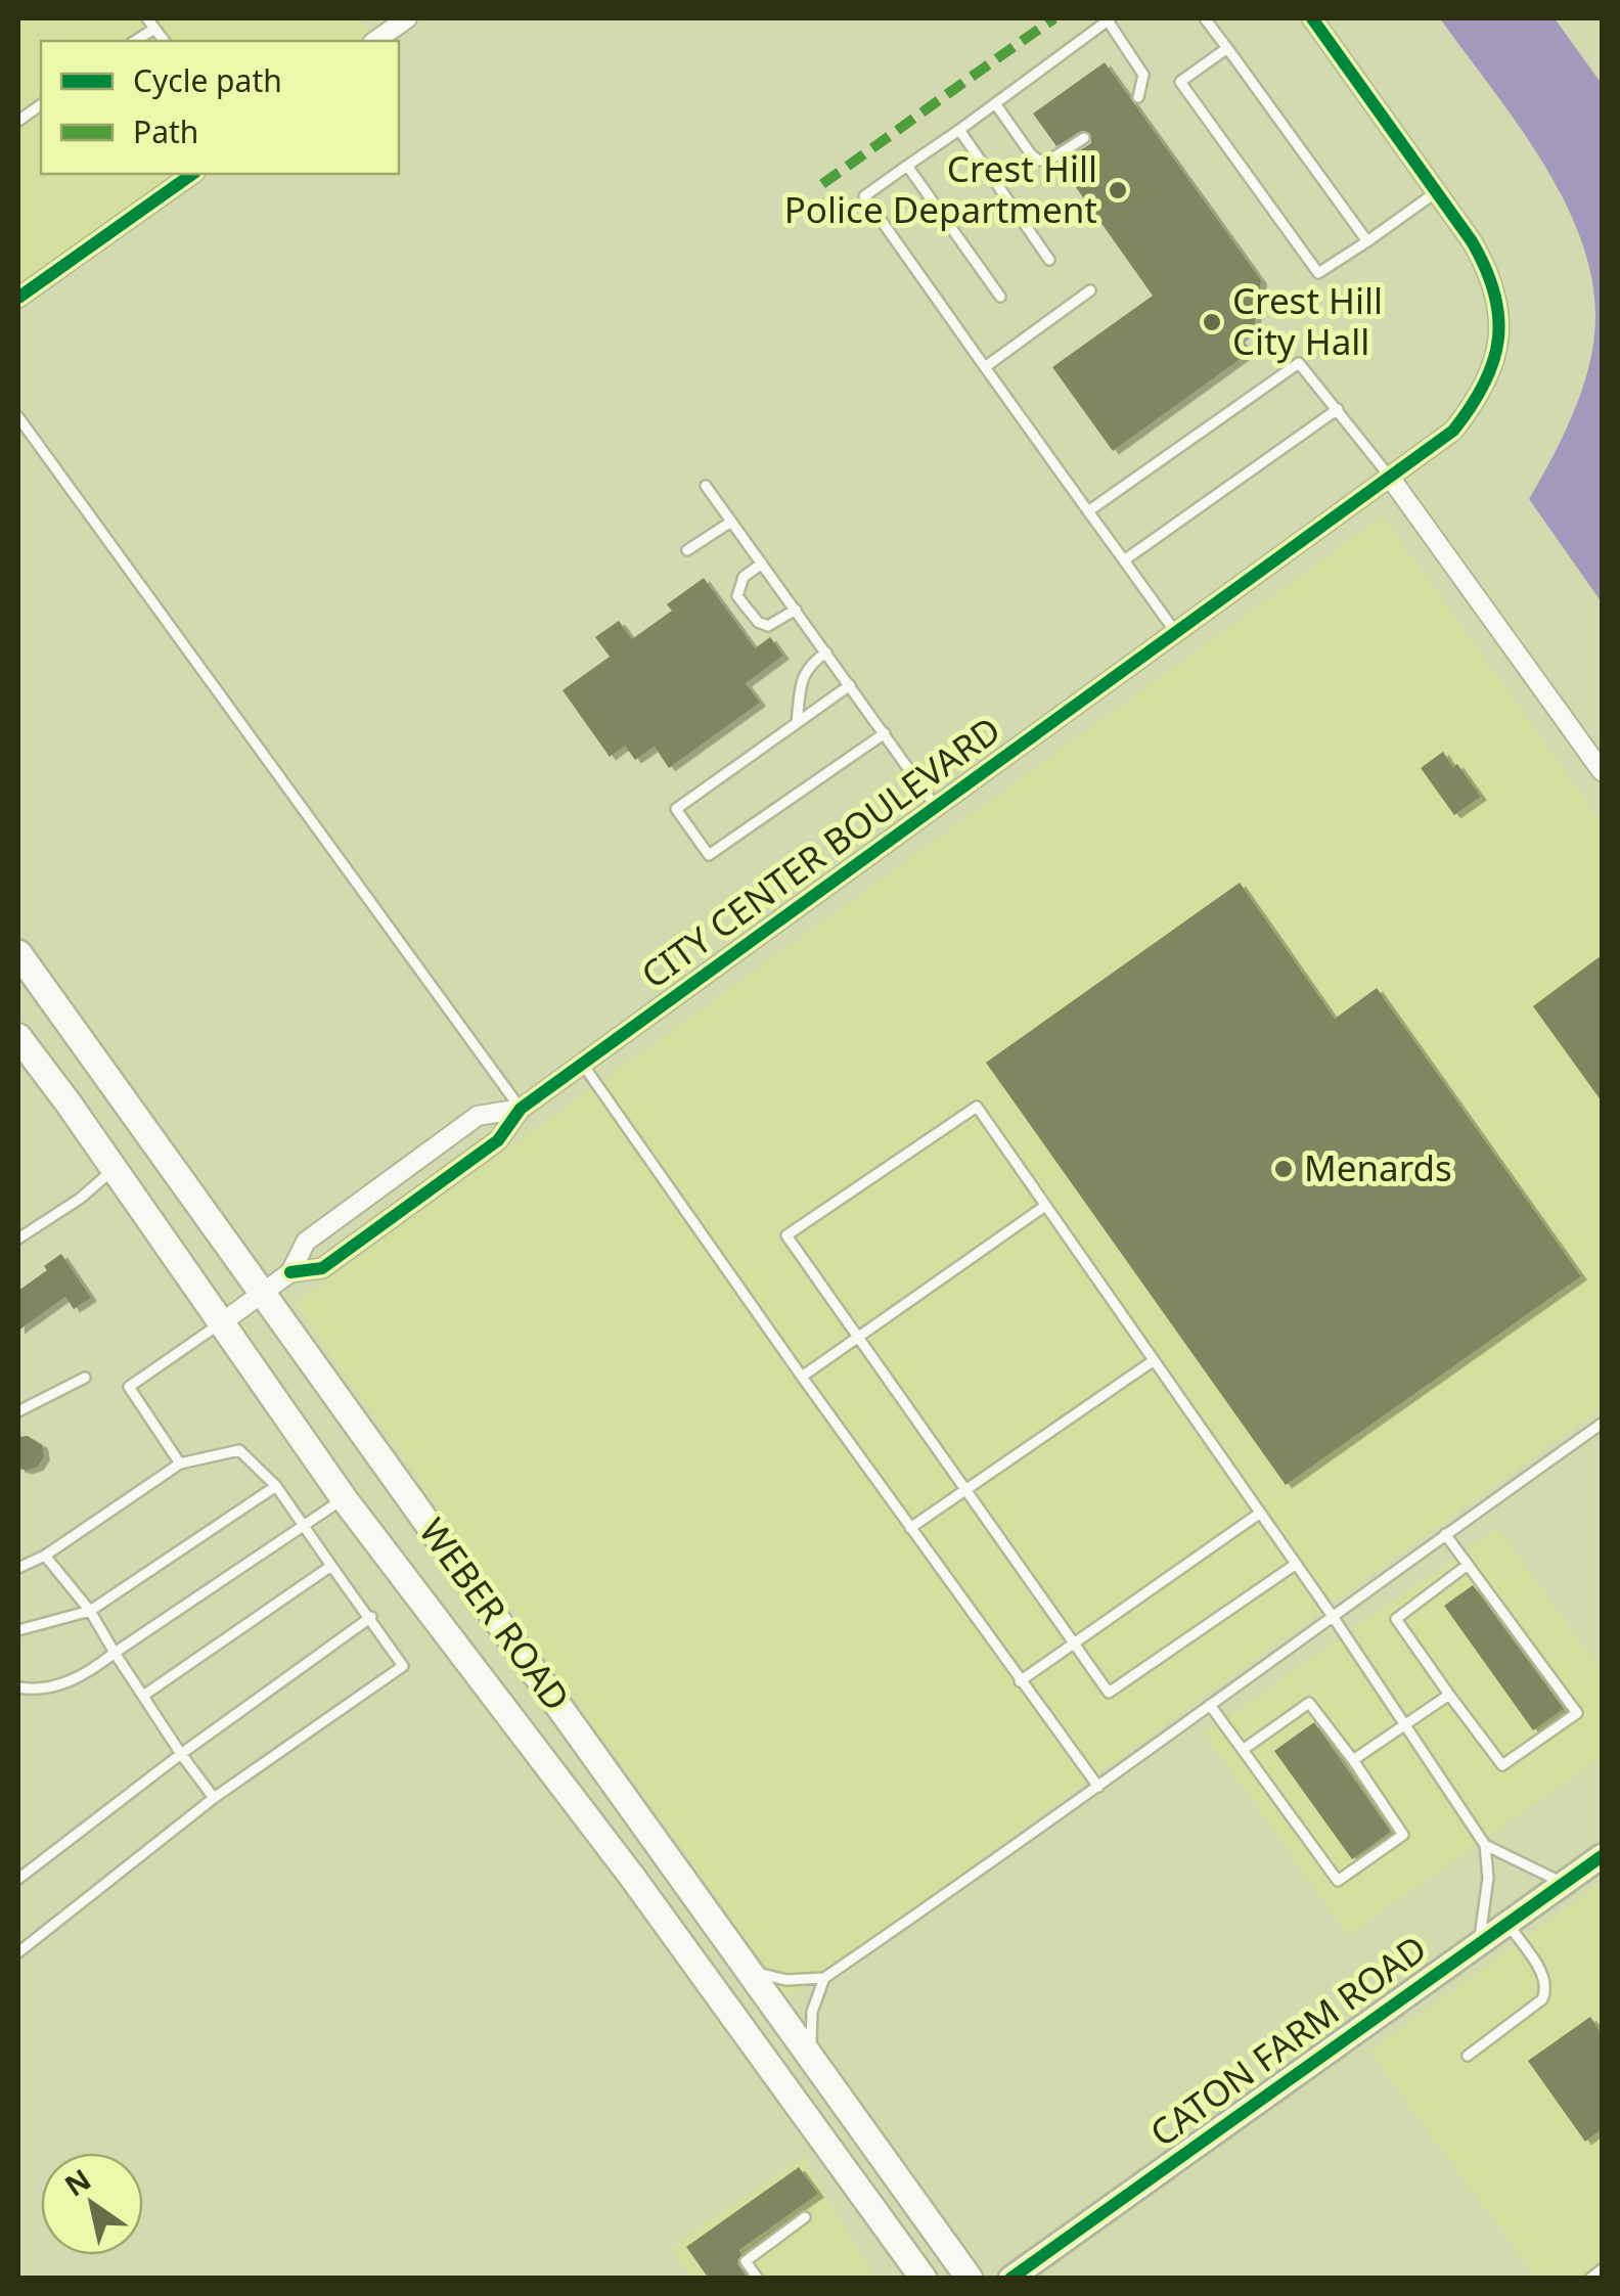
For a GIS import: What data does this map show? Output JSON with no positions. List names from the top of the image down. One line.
{"streets":{"main road":["WEBER ROAD"],"street":["CITY CENTER BOULEVARD","CATON FARM ROAD"]},"places":["Crest Hill Police Department","Crest Hill City Hall","Menards"],"legend":["Cycle path","Path"],"north":"top left"}
